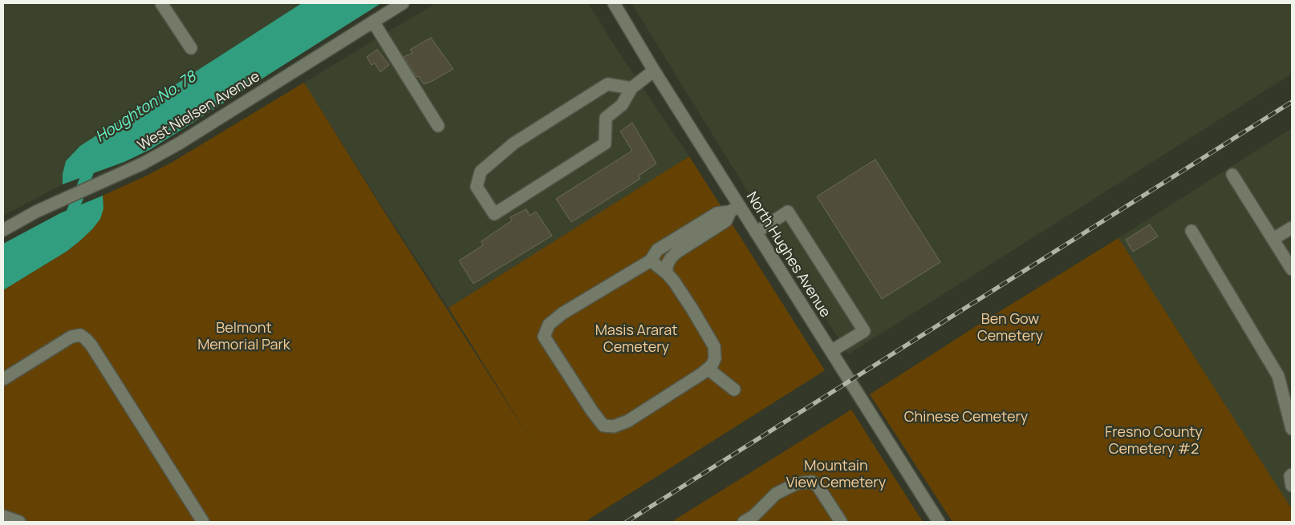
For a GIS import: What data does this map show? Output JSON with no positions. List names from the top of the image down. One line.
{"streets":{"street":["West Nielsen Avenue","North Hughes Avenue"]},"water":["Houghton No. 78"],"parks":["Ben Gow Cemetery","Belmont Memorial Park","Masis Ararat Cemetery","Chinese Cemetery","Fresno County Cemetery #2","Mountain View Cemetery"]}
